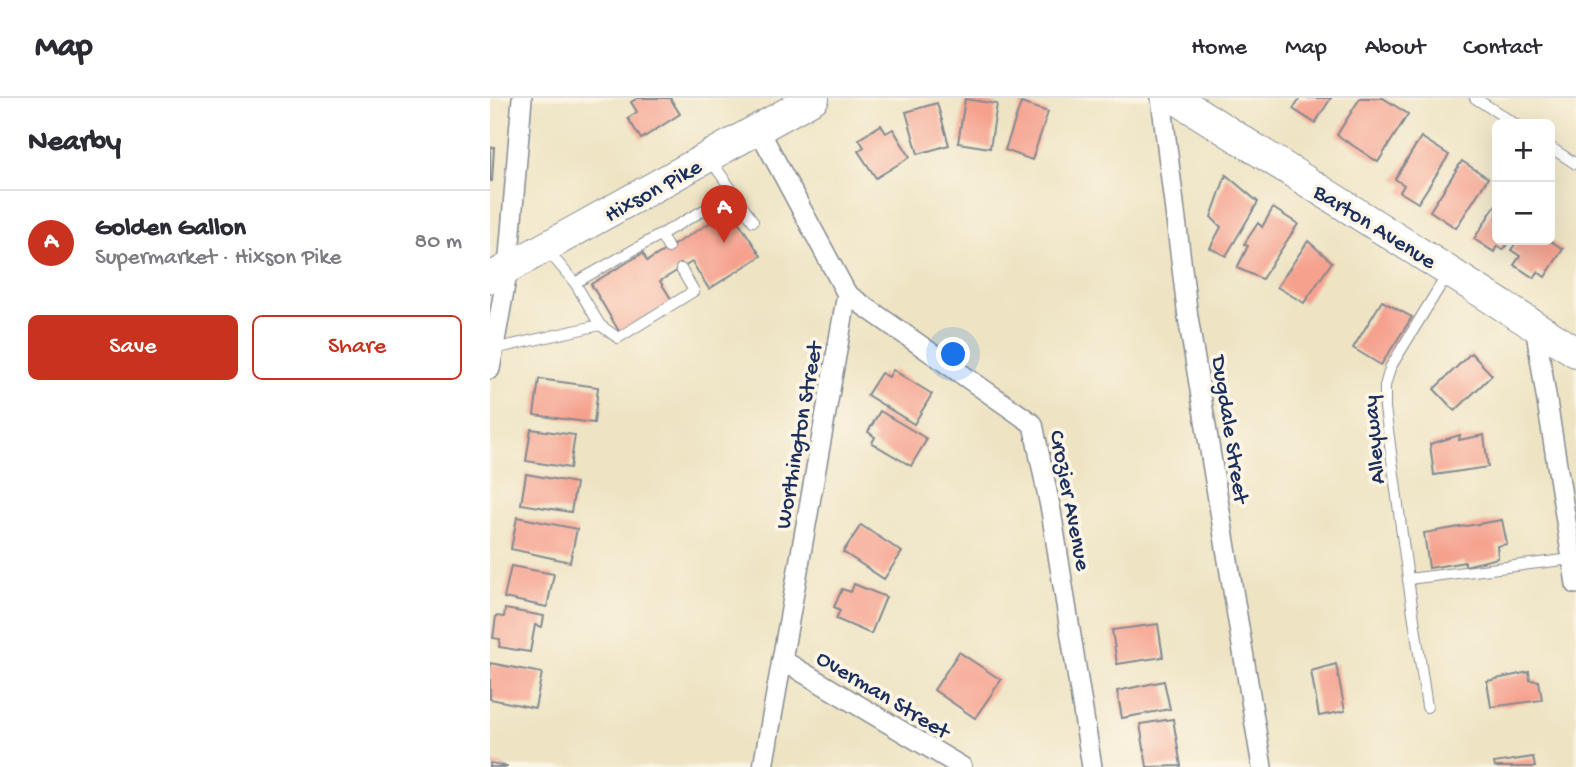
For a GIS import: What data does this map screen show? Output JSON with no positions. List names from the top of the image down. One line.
{"streets":{"main road":["Hixson Pike","Barton Avenue"],"street":["Dugdale Street","Worthington Street","Crozier Avenue","Overman Street"],"lane":["Alleyway"]},"crossings":[["Barton Avenue","Alleyway"],["Worthington Street","Crozier Avenue"],["Worthington Street","Overman Street"]],"page":{"header":"Map","nav":["Home","Map","About","Contact"],"heading":"Nearby","map_buttons":["+","−"],"pins":"A","list":[{"mark":"A","name":"Golden Gallon","note":"Supermarket · Hixson Pike","value":"80 m"}],"buttons":["Save","Share"]}}
